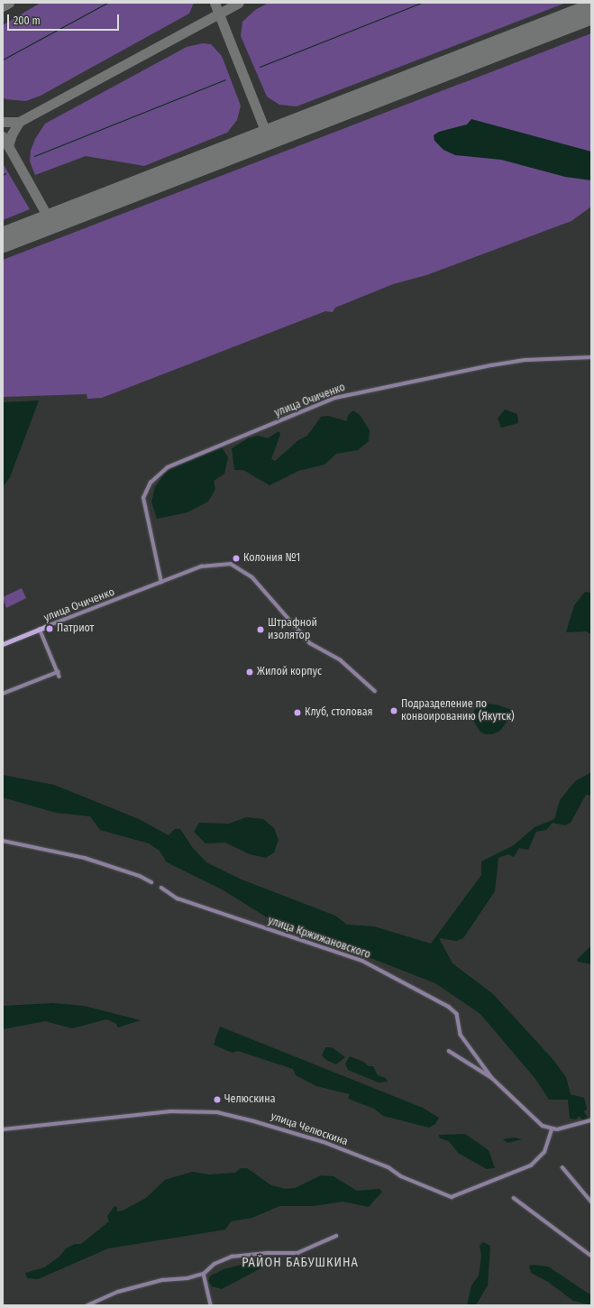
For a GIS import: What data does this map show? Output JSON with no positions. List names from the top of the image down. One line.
{"streets":{"street":["улица Очиченко","улица Кржижановского","улица Челюскина"]},"crossings":[["улица Кржижановского","улица Челюскина"]],"districts":["РАЙОН БАБУШКИНА"],"places":["Колония №1","Патриот","Штрафной изолятор","Жилой корпус","Подразделение по конвоированию (Якутск)","Клуб, столовая","Челюскина"],"scale_bar":"200 m"}
